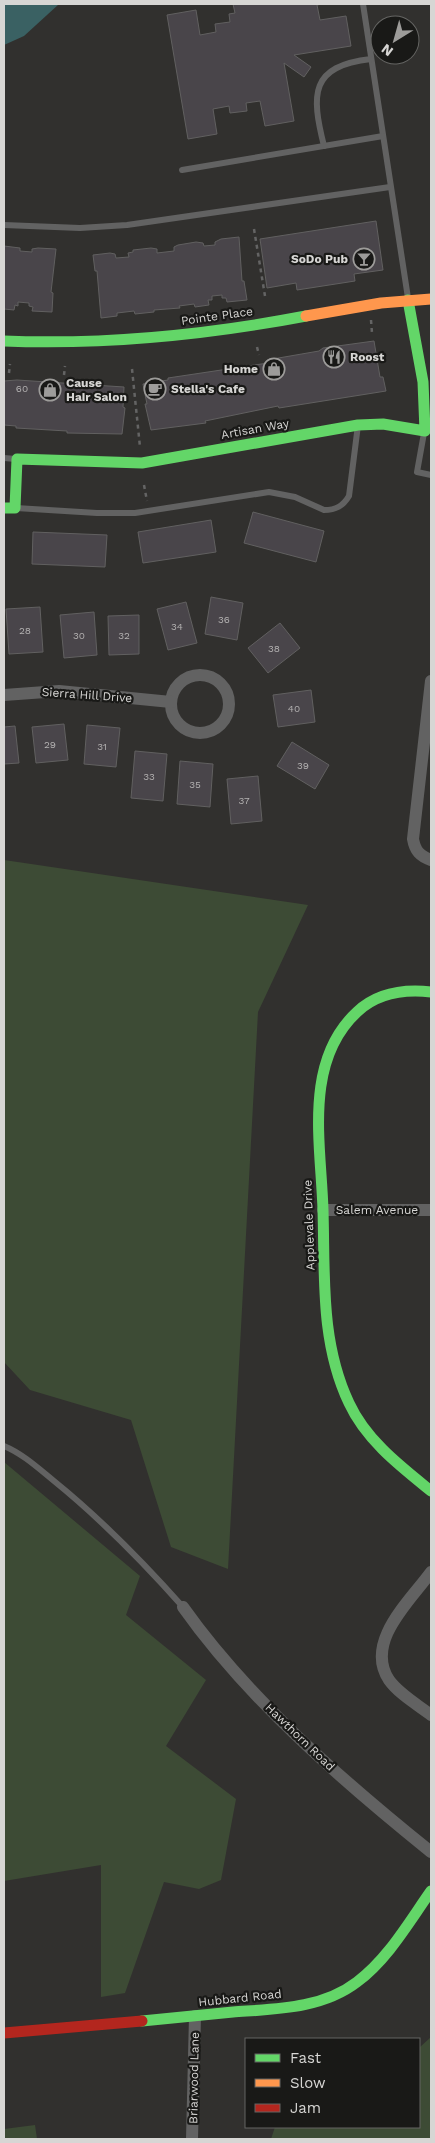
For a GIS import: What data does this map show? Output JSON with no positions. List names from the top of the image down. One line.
{"streets":{"street":["Pointe Place","Artisan Way","Sierra Hill Drive","Salem Avenue","Applevale Drive","Hawthorn Road","Hubbard Road","Briarwood Lane"]},"crossings":[["Salem Avenue","Applevale Drive"],["Hubbard Road","Briarwood Lane"]],"places":{"bar":["SoDo Pub"],"restaurant":["Roost"],"shop":["Home","Cause Hair Salon"],"cafe":["Stella's Cafe"]},"house_numbers":["60","36","34","28","30","32","38","40","29","31","39","33","35","37"],"legend":["Fast","Slow","Jam"],"north":"bottom left"}
